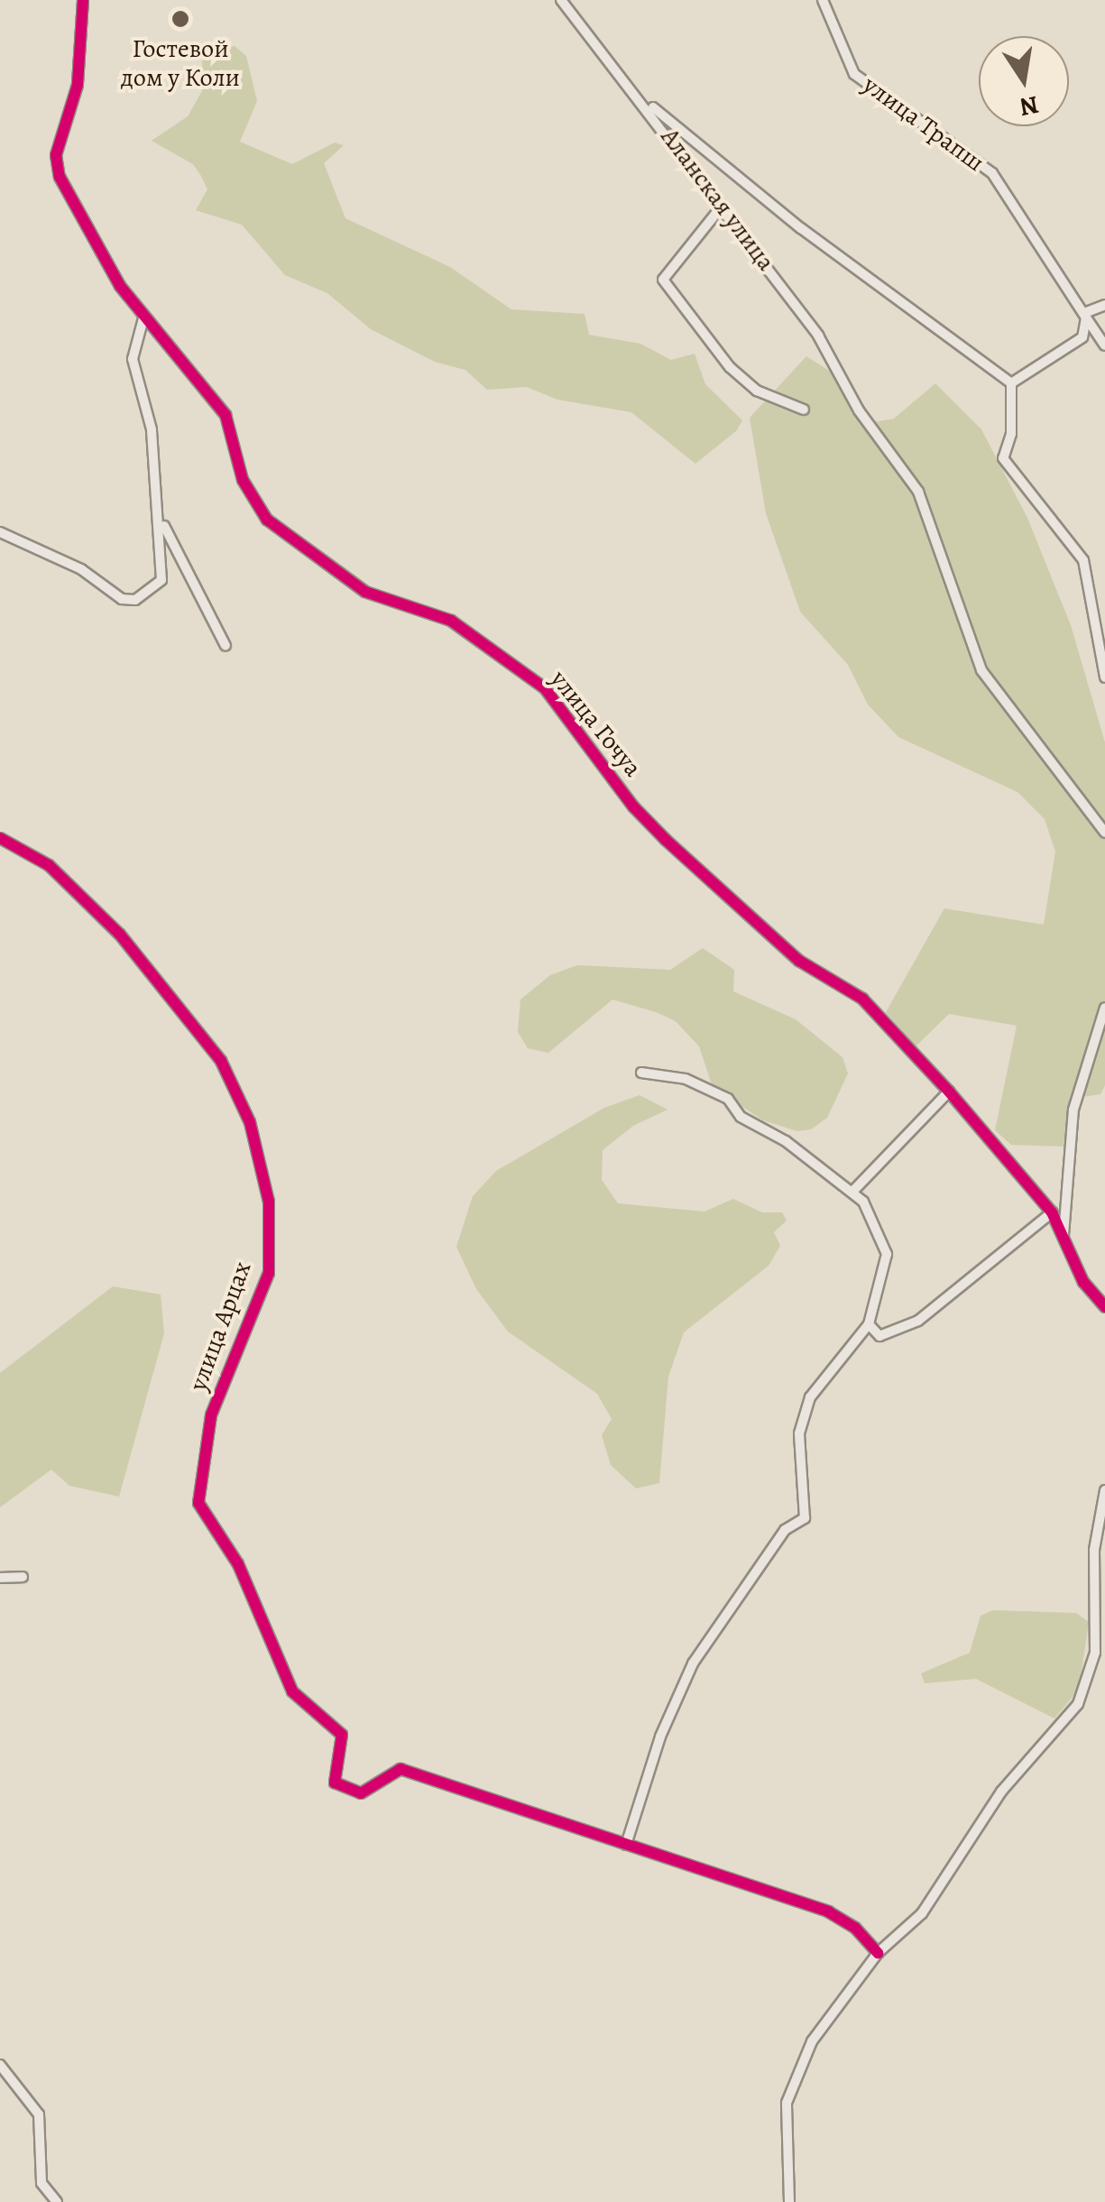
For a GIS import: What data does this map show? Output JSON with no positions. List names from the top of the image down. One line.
{"streets":{"street":["улица Трапш","Аланская улица","улица Гочуа","улица Арцах"]},"places":["Гостевой дом у Коли"],"north":"bottom"}
